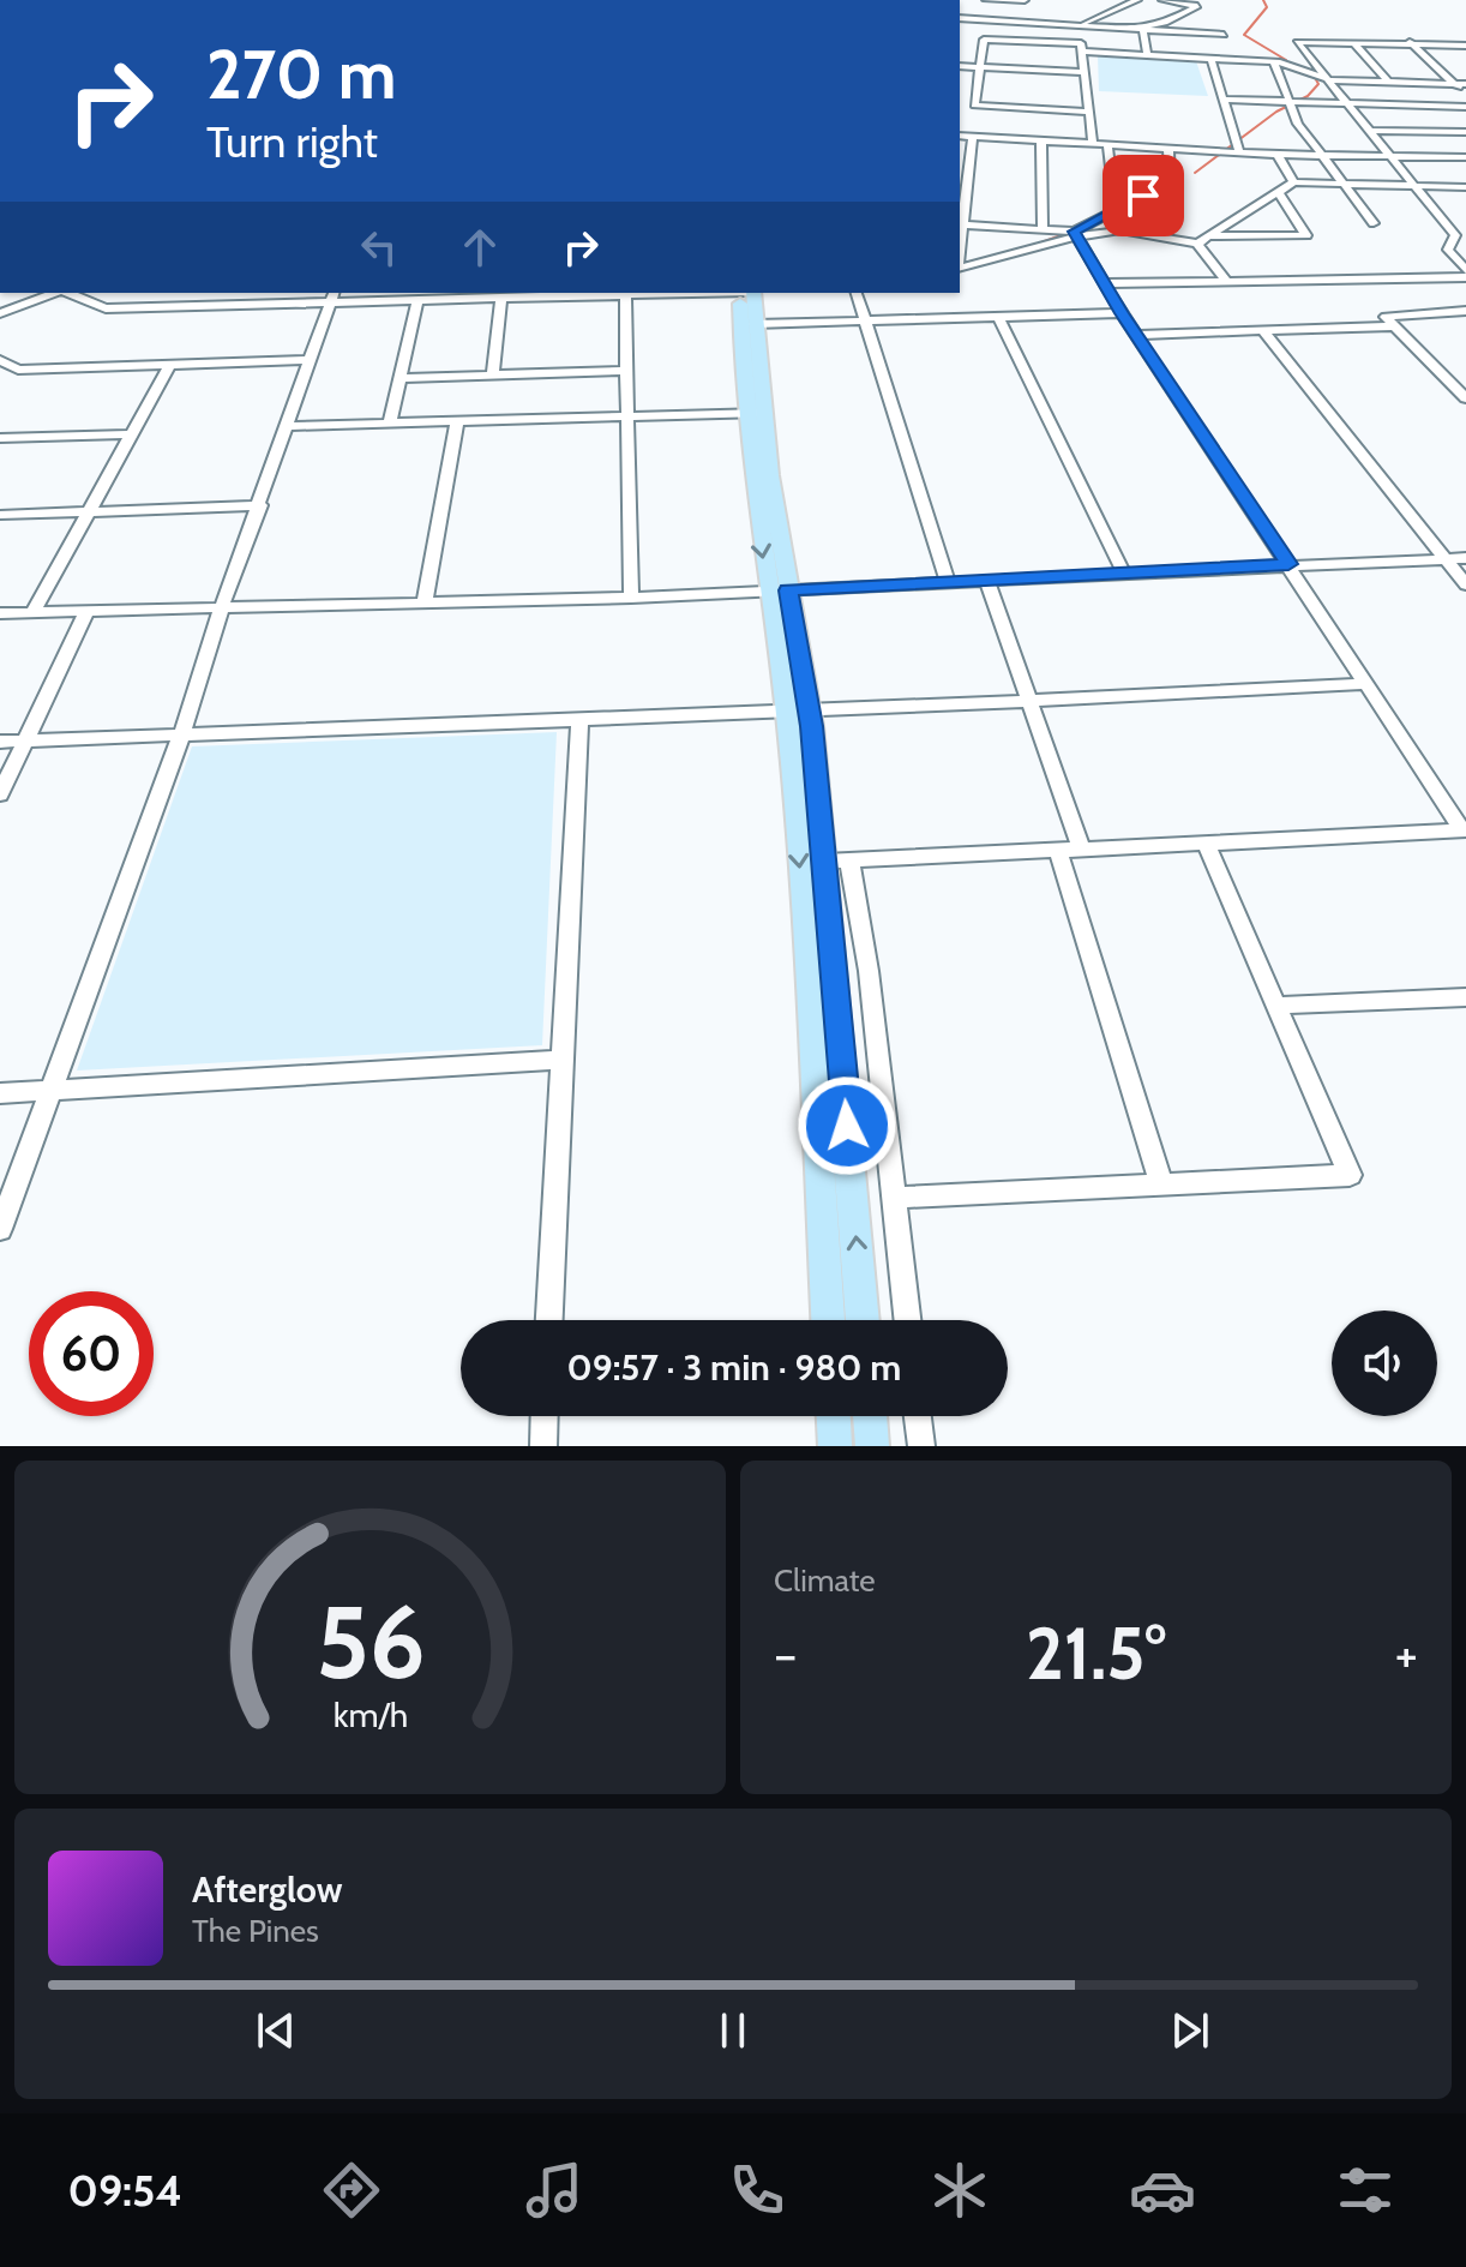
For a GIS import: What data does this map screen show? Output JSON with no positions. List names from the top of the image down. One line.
{"page":{"turn":["270 m","Turn right"],"limit":"60","trip":"09:57 · 3 min · 980 m","tile":"Climate","heat":["−","21.5°","+"],"song":["Afterglow","The Pines"],"tabs":"09:54","gauge":["56","km/h"]}}
